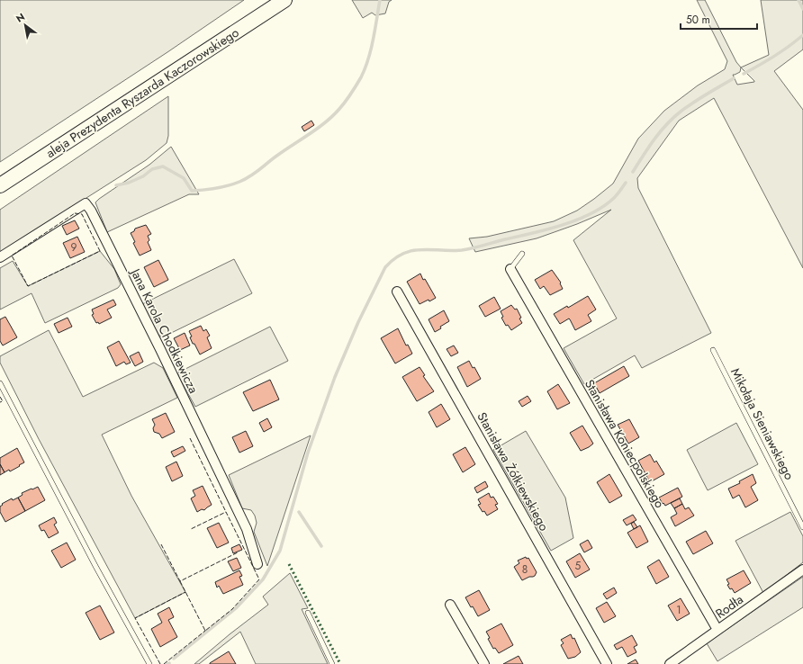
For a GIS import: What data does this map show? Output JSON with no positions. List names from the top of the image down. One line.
{"streets":{"main road":["aleja Prezydenta Ryszarda Kaczorowskiego"],"street":["Jana Karola Chodkiewicza","Stanisława Koniecpolskiego","Stanisława Żółkiewskiego","Rodła"],"lane":["Mikołaja Sieniawskiego"]},"crossings":[["Stanisława Koniecpolskiego","Rodła"]],"house_numbers":["9","5","8","1"],"scale_bar":"50 m","north":"top left"}
